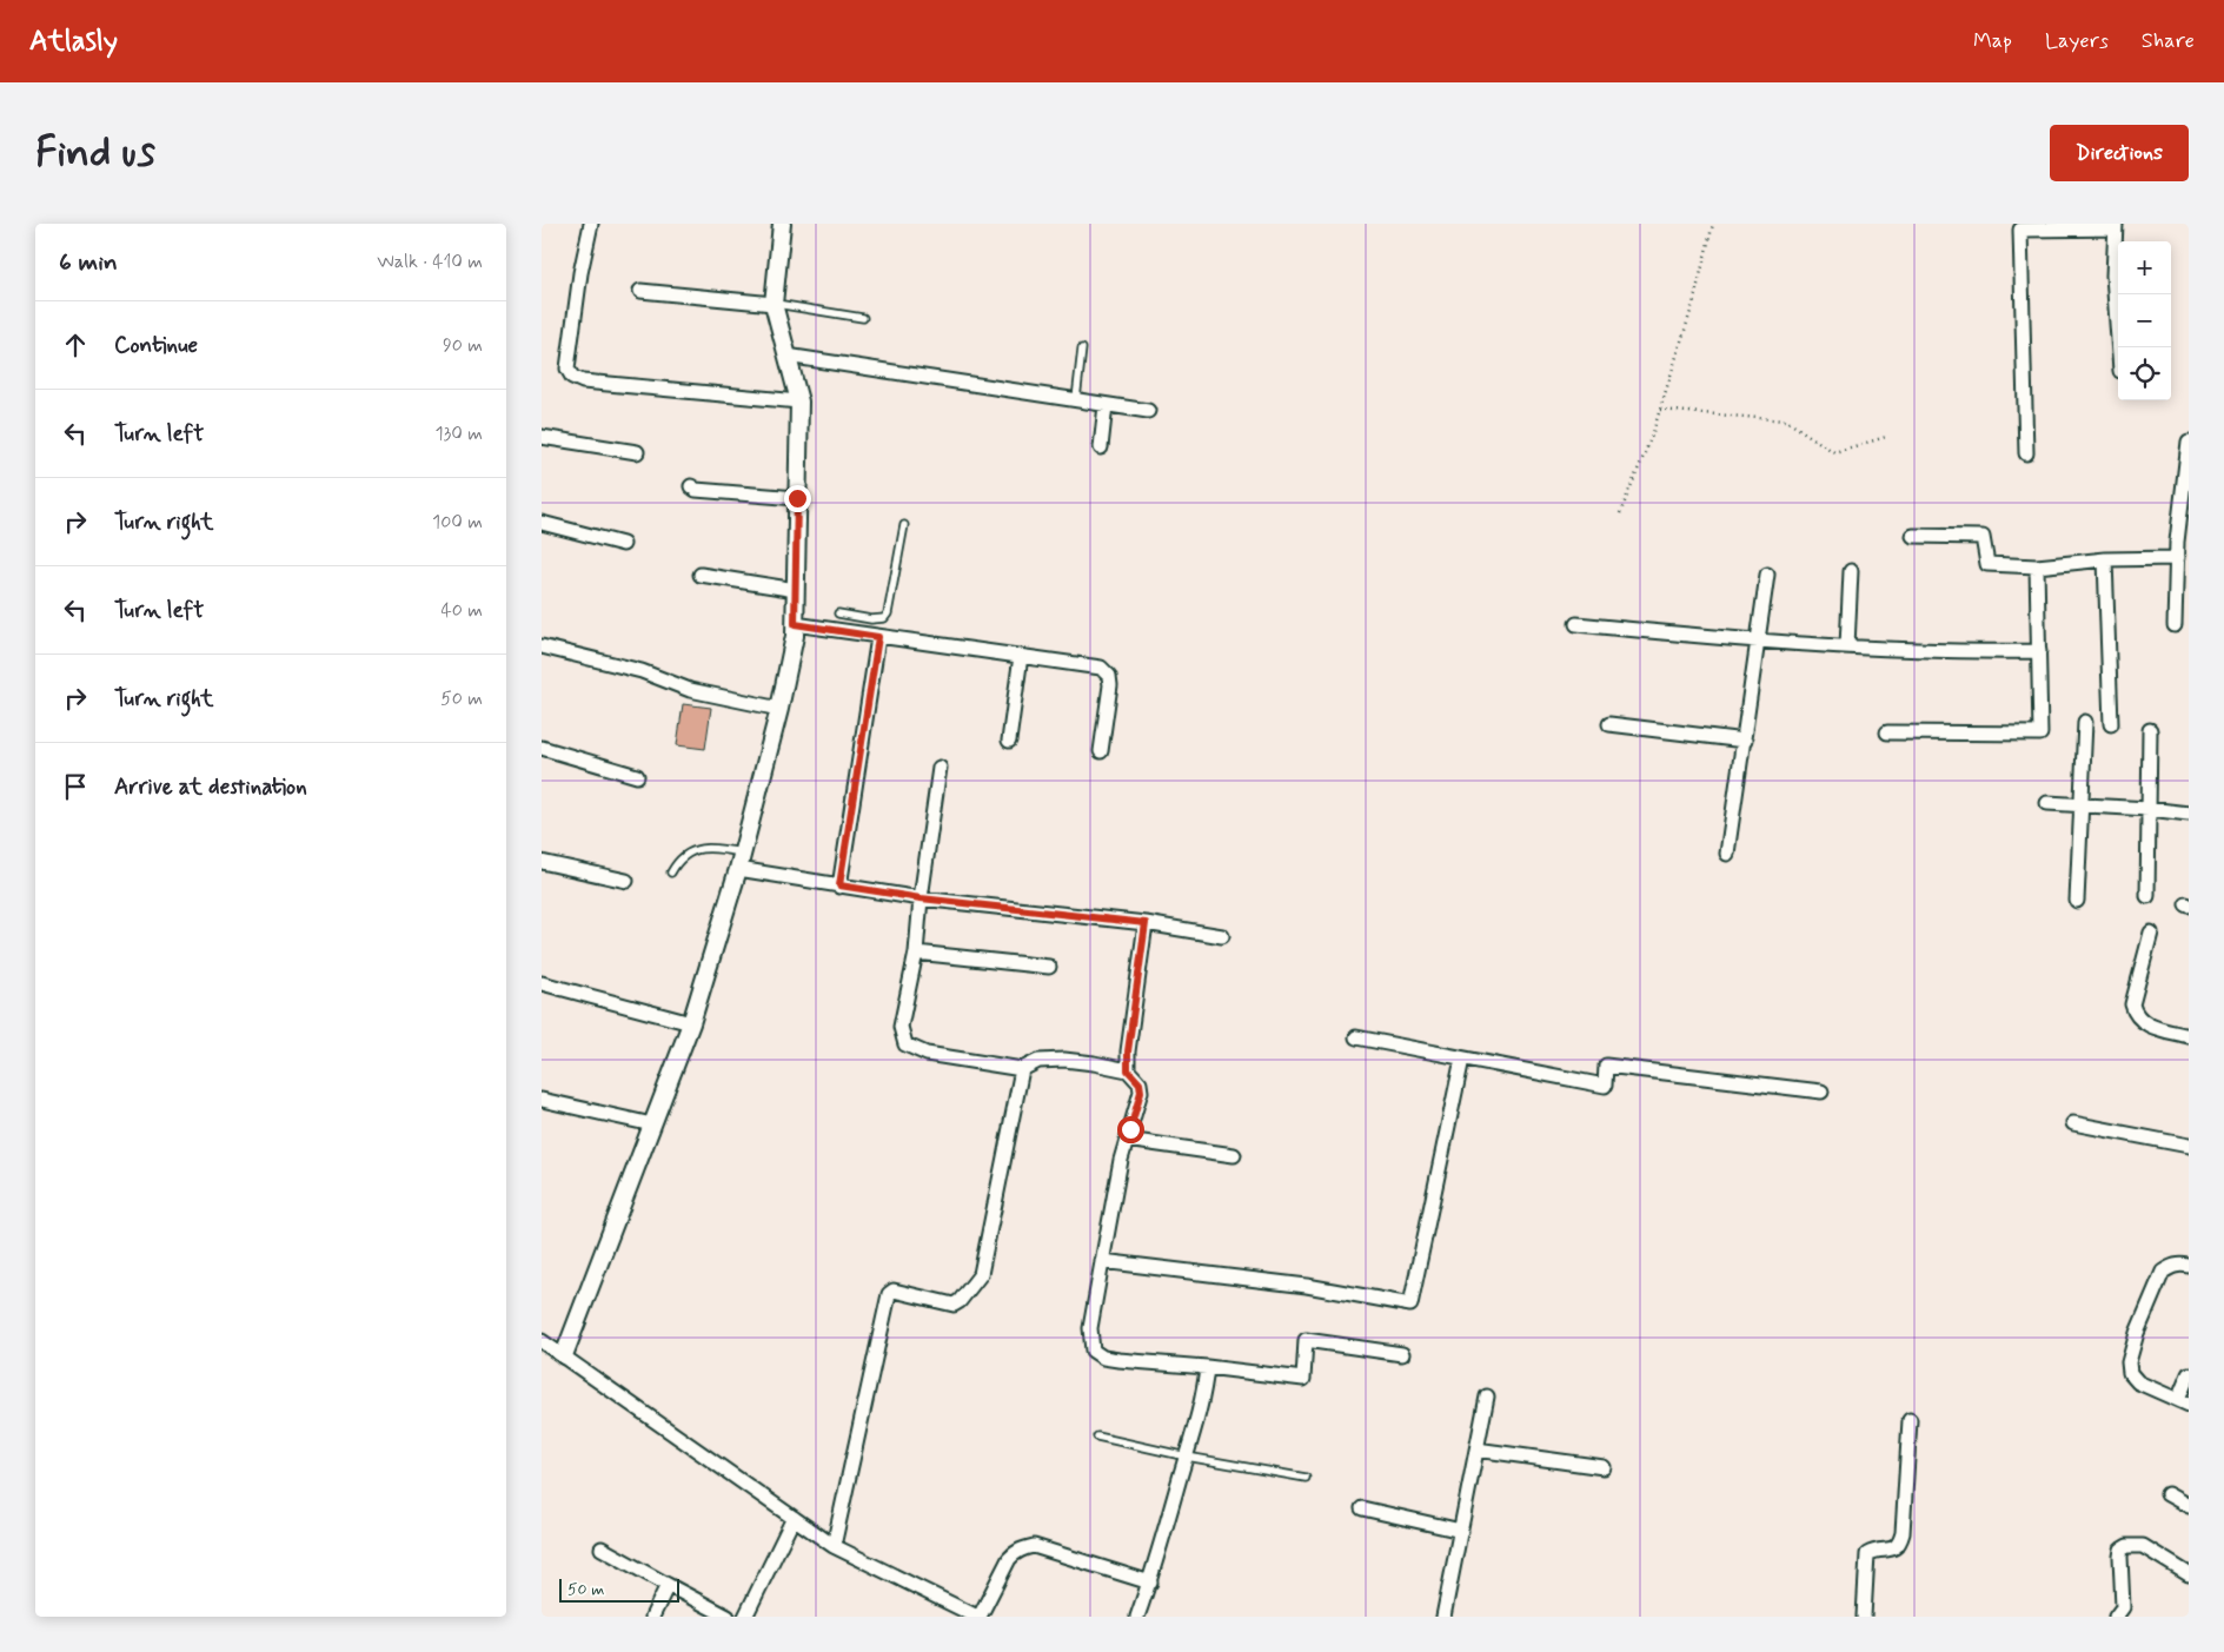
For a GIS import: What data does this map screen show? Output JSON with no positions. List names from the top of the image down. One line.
{"scale_bar":"50 m","page":{"header":"Atlasly","nav":["Map","Layers","Share"],"buttons":"Directions","title":"Find us","heading":["6 min","Walk · 410 m"],"map_buttons":["+","−"],"list":[["Continue","90 m"],["Turn left","130 m"],["Turn right","100 m"],["Turn left","40 m"],["Turn right","50 m"],"Arrive at destination"],"scale":"50 m"}}
